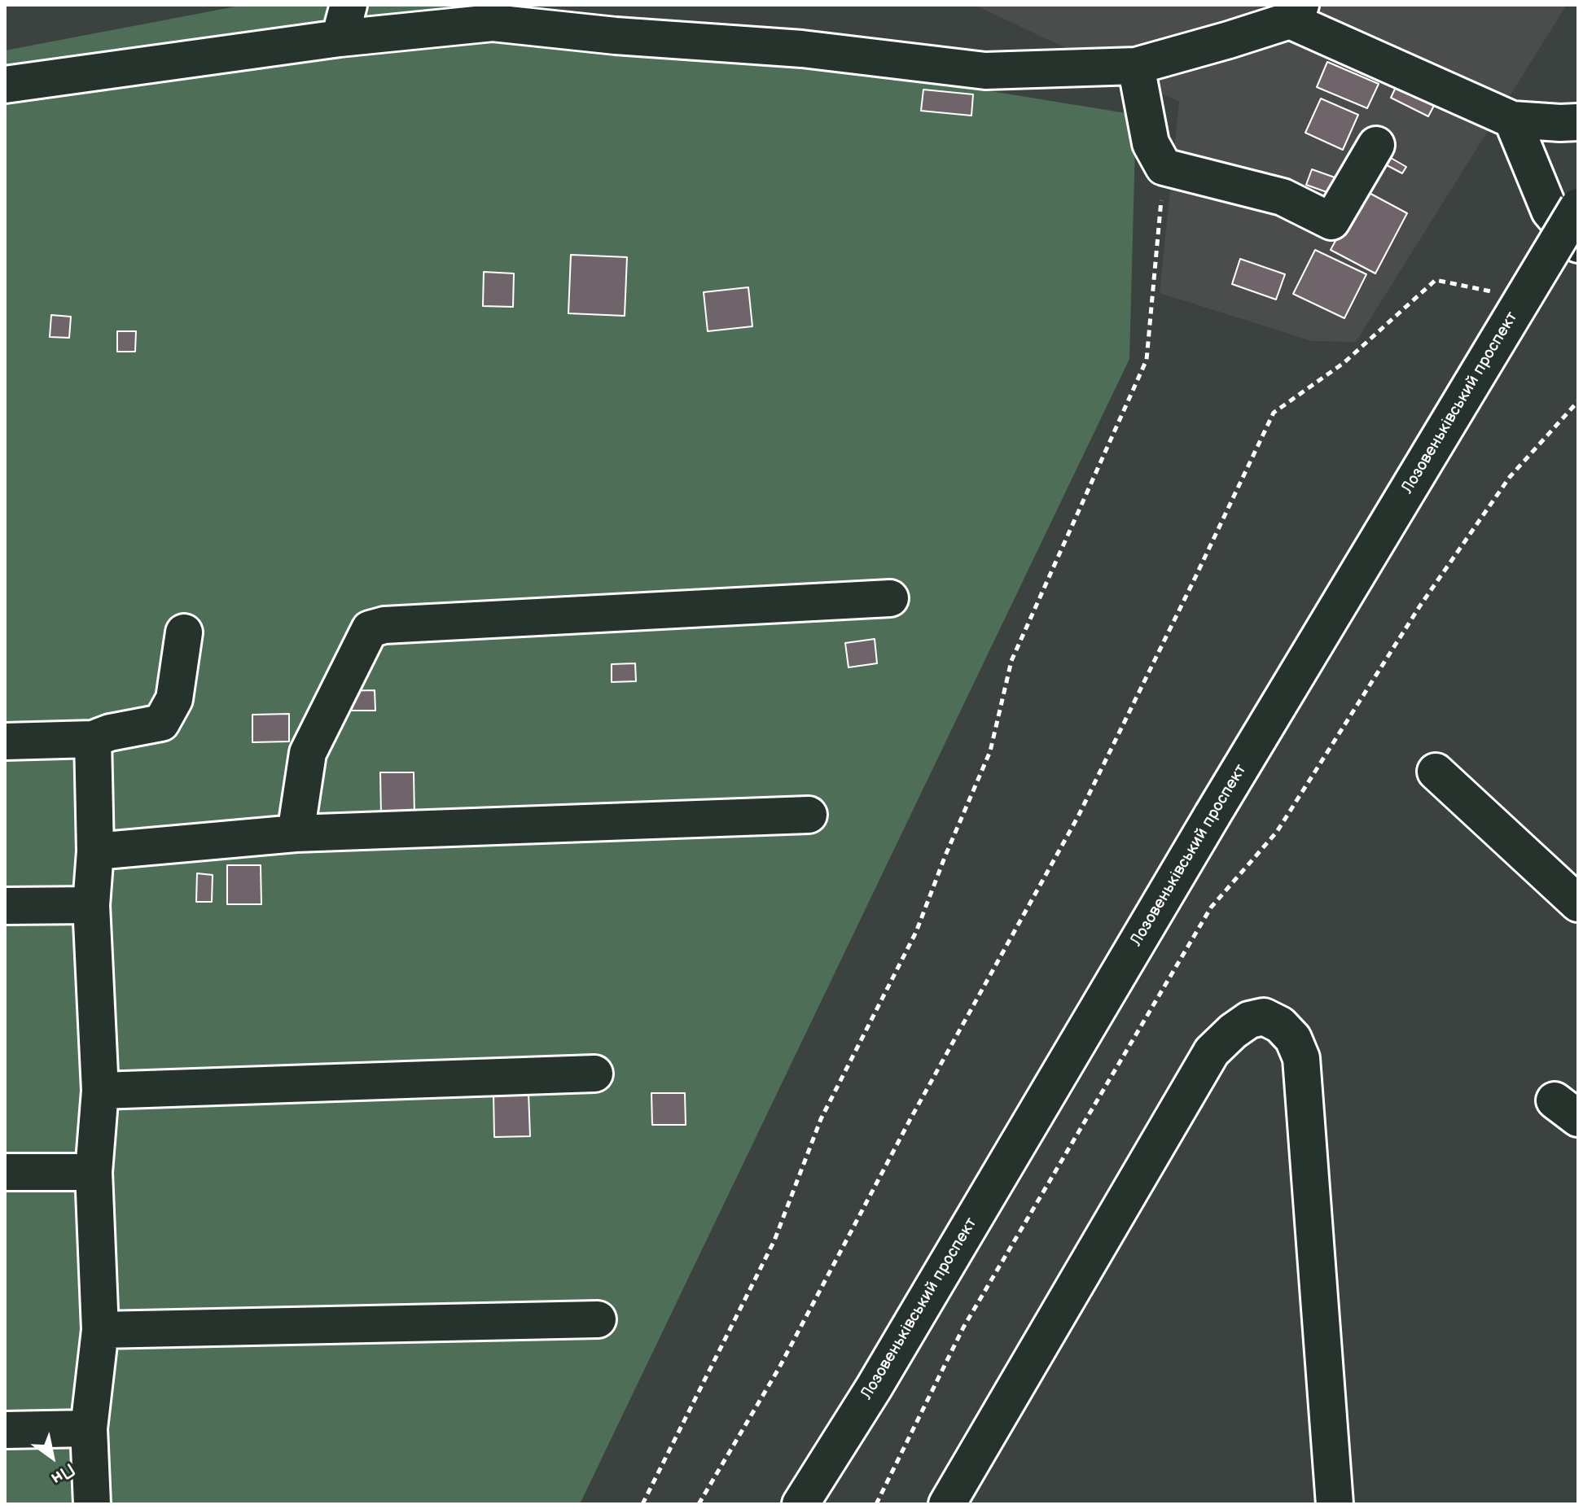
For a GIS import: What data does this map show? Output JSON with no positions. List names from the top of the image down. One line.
{"streets":{"main road":["Лозовеньківський проспект"]},"north":"bottom right"}
